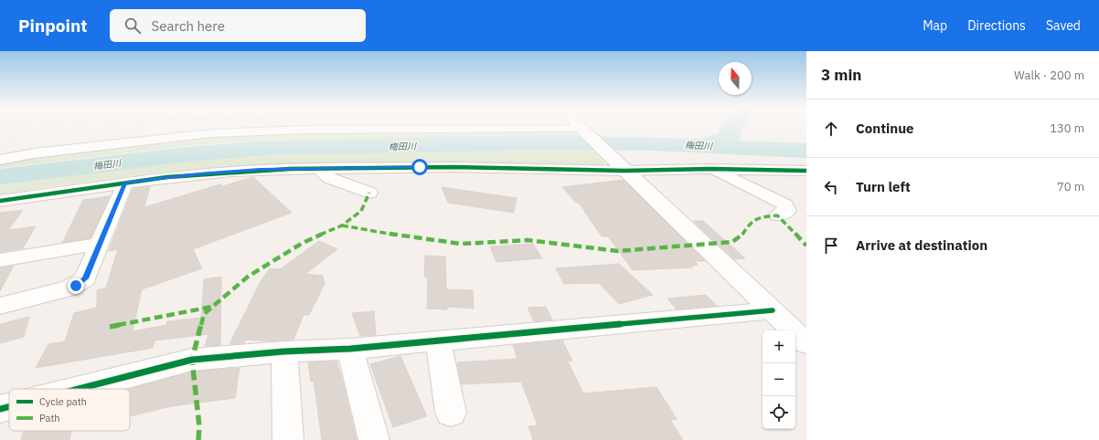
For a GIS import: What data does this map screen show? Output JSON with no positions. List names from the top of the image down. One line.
{"water":["梅田川"],"legend":["Cycle path","Path"],"north":"top","page":{"header":"Pinpoint","search":"Search here","nav":["Map","Directions","Saved"],"heading":["3 min","Walk · 200 m"],"list":[["Continue","130 m"],["Turn left","70 m"],"Arrive at destination"],"map_buttons":["+","−"]}}
